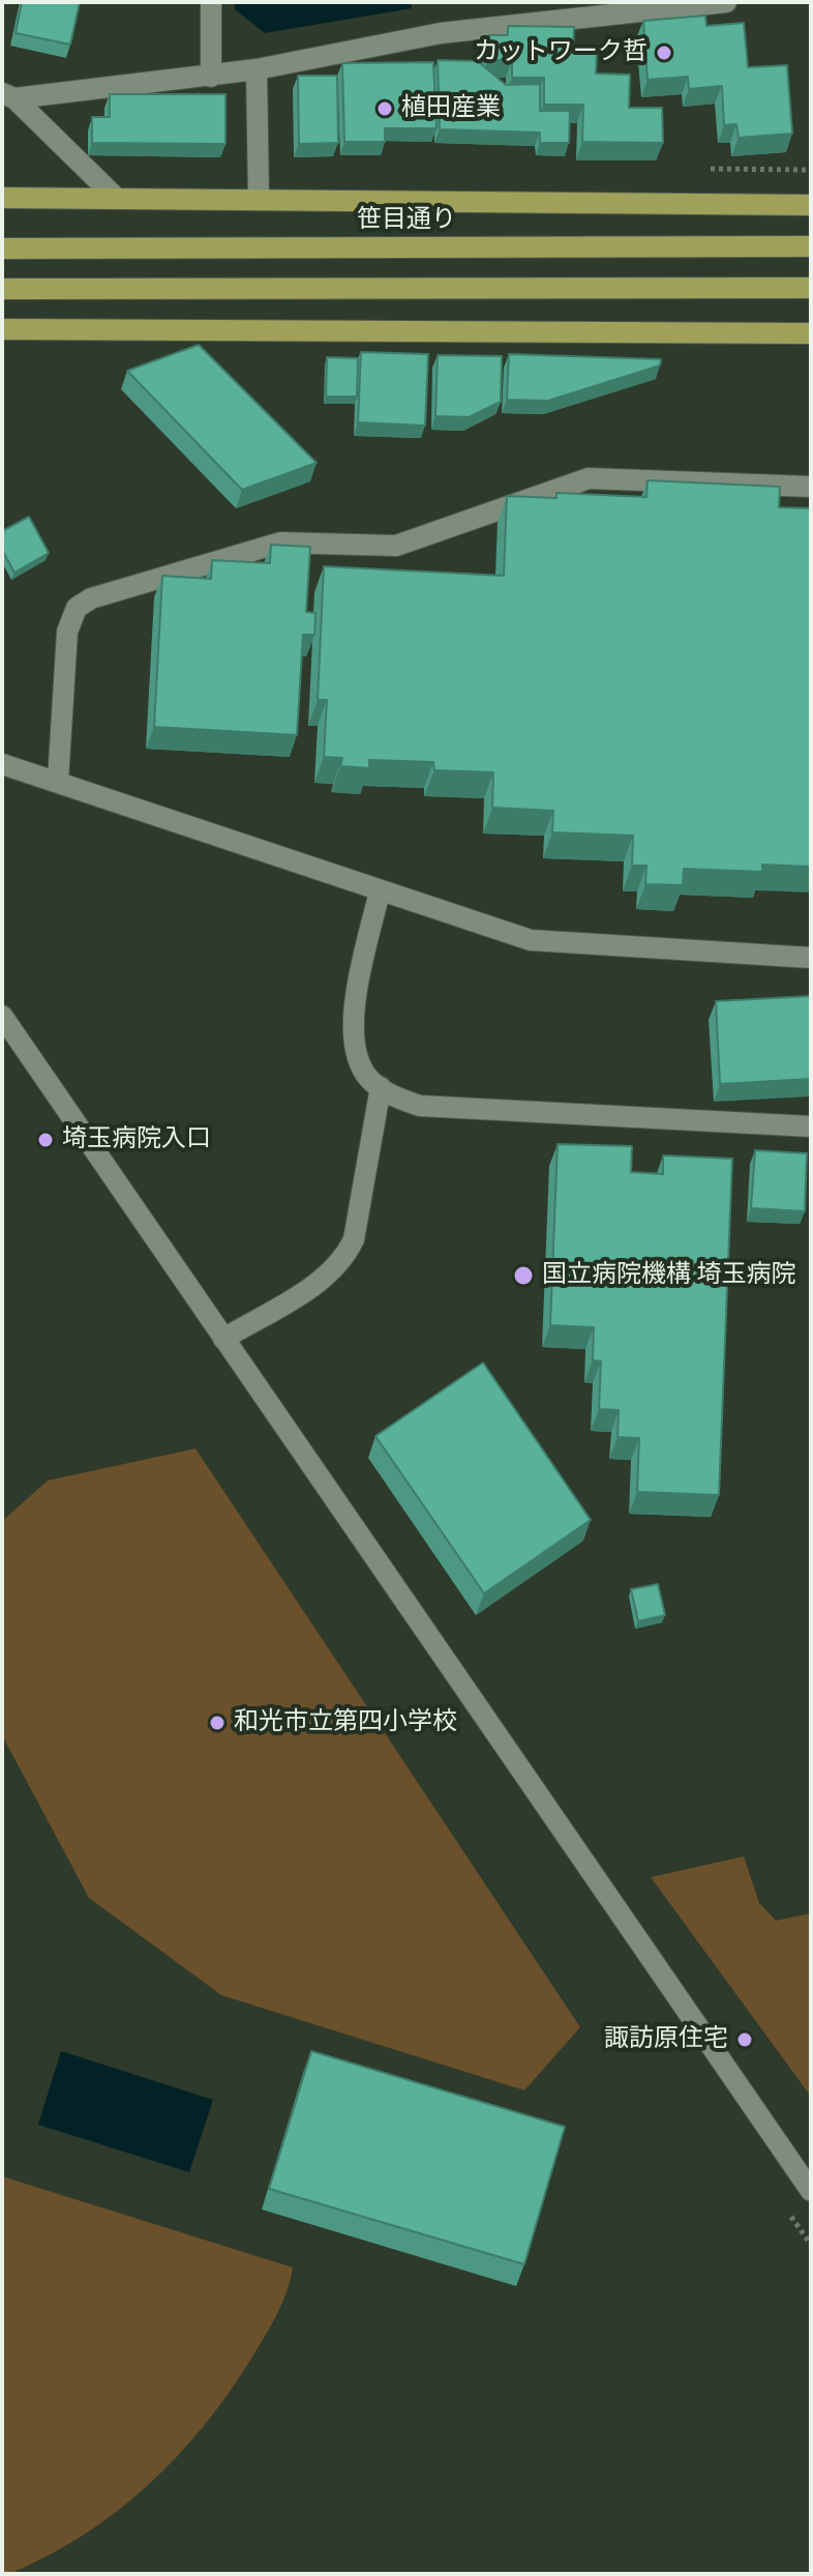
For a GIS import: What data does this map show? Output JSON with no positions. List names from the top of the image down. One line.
{"streets":{"main road":["笹目通り"]},"places":["カットワーク哲","植田産業","埼玉病院入口","国立病院機構 埼玉病院","和光市立第四小学校","諏訪原住宅"]}
